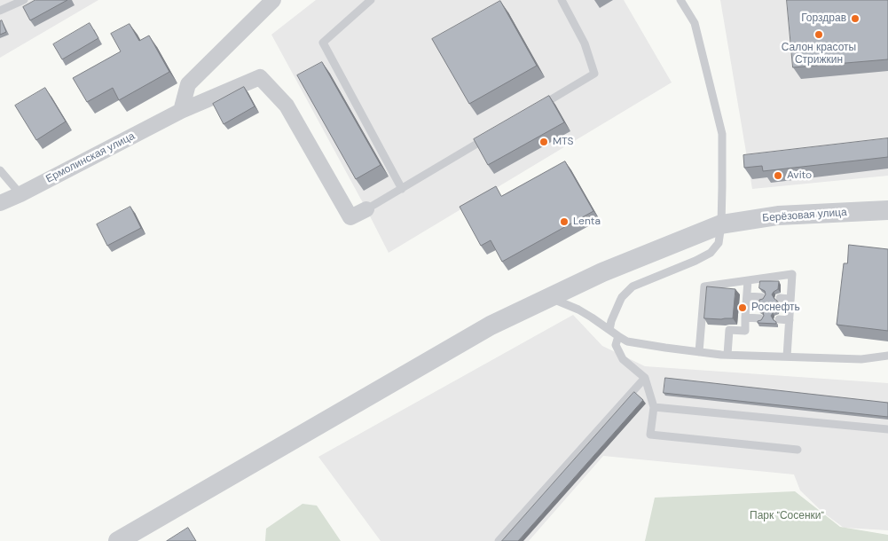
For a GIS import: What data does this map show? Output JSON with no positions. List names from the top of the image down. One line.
{"streets":{"street":["Ермолинская улица","Берёзовая улица"]},"parks":["Парк \"Сосенки\""],"places":["Горздрав","Салон красоты Стрижкин","MTS","Avito","Lenta","Роснефть"]}
